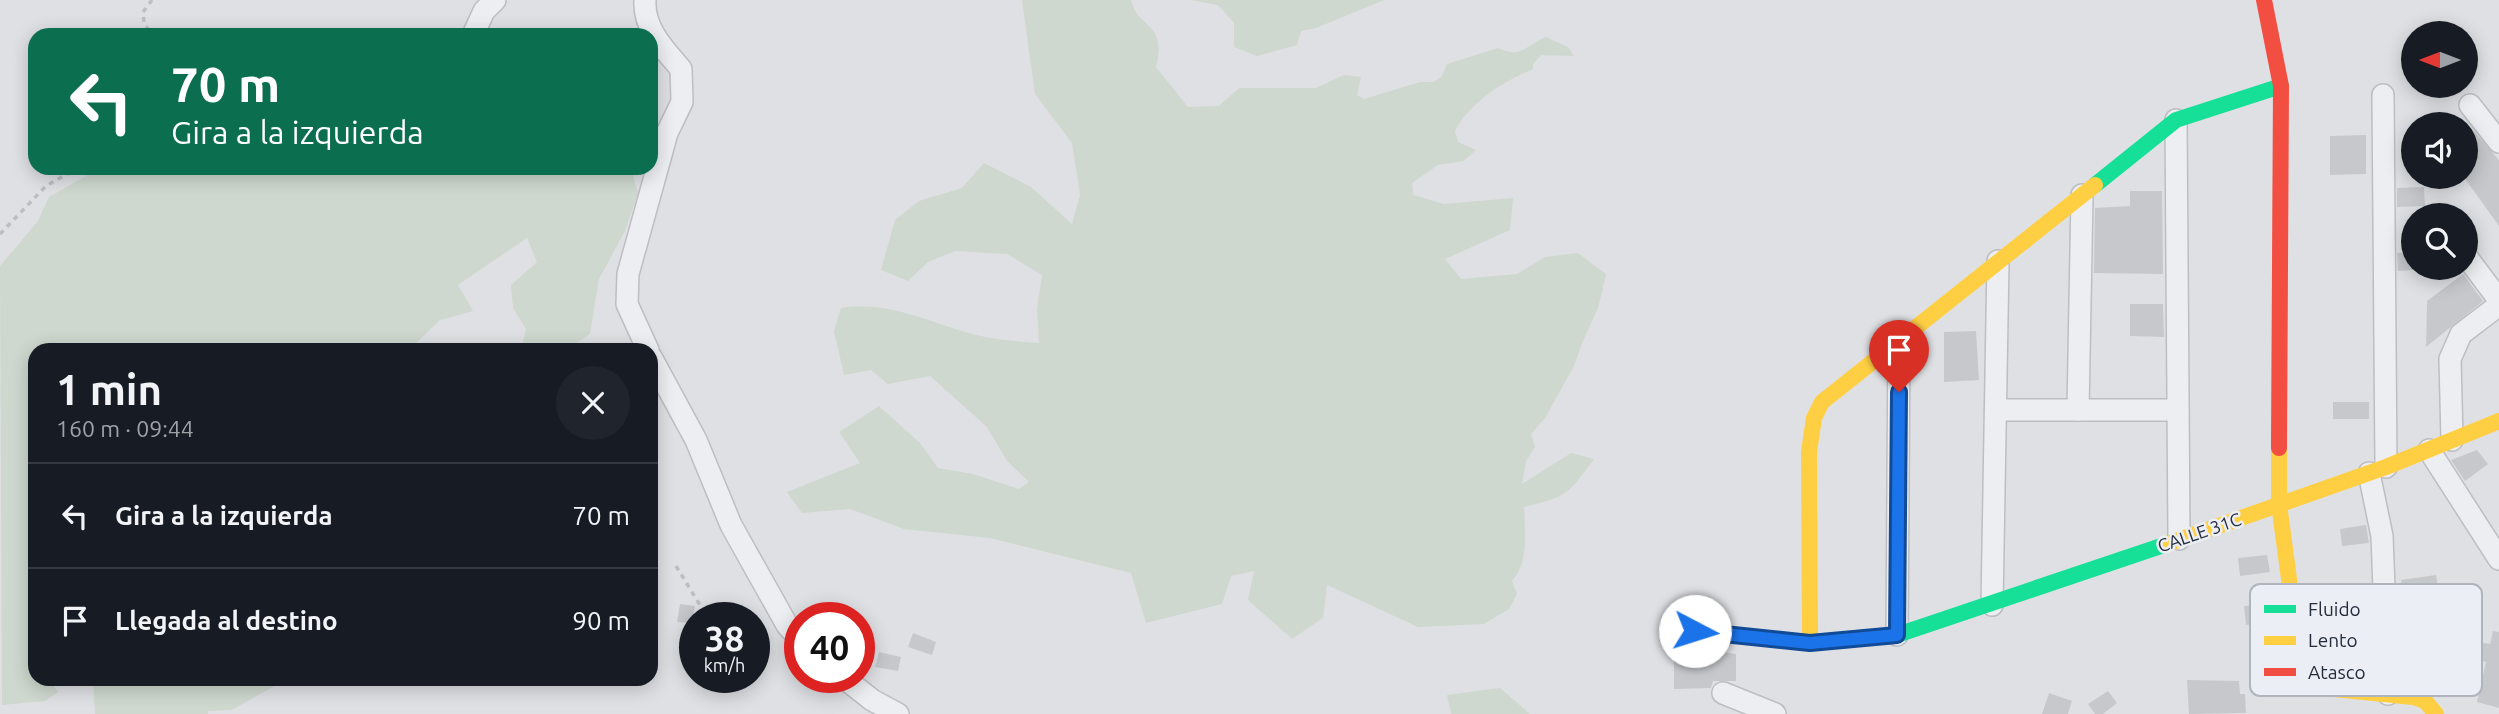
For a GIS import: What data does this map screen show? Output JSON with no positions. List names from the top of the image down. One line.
{"streets":{"street":["CALLE 31C"]},"legend":["Fluido","Lento","Atasco"],"north":"left","page":{"turn":["70 m","Gira a la izquierda"],"heading":["1 min","160 m · 09:44"],"list":[{"name":"Gira a la izquierda","value":"70 m"},{"name":"Llegada al destino","value":"90 m"}],"speed":"38 km/h","limit":"40"}}
